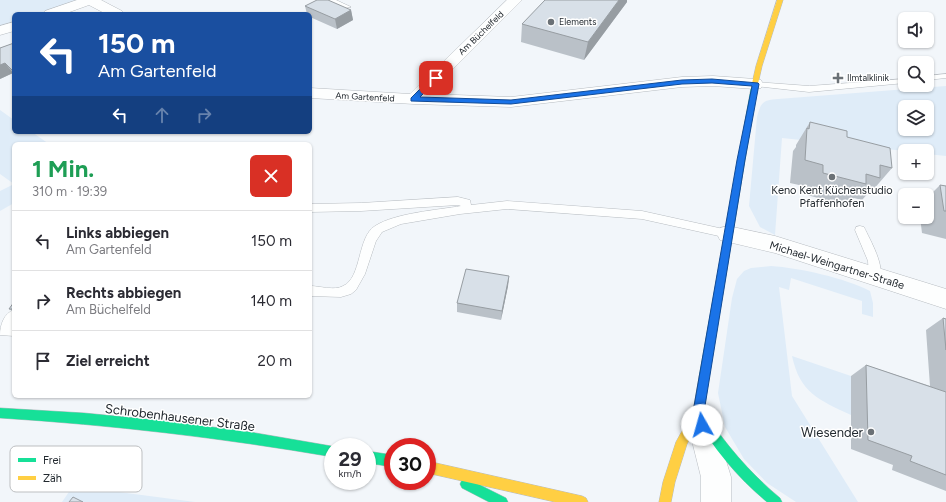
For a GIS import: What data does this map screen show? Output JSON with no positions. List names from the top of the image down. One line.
{"streets":{"street":["Am Büchelfeld","Am Gartenfeld","Michael-Weingartner-Straße","Schrobenhausener Straße"]},"crossings":[["Am Büchelfeld","Am Gartenfeld"]],"places":{"other":["Elements","Keno Kent Küchenstudio Pfaffenhofen","Wiesender"],"health":["Ilmtalklinik"]},"legend":["Frei","Zäh"],"page":{"map_buttons":["+","−"],"turn":["150 m","Am Gartenfeld"],"heading":["1 Min.","310 m · 19:39"],"list":[{"name":"Links abbiegen","note":"Am Gartenfeld","value":"150 m"},{"name":"Rechts abbiegen","note":"Am Büchelfeld","value":"140 m"},{"name":"Ziel erreicht","value":"20 m"}],"speed":"29 km/h","limit":"30"}}
